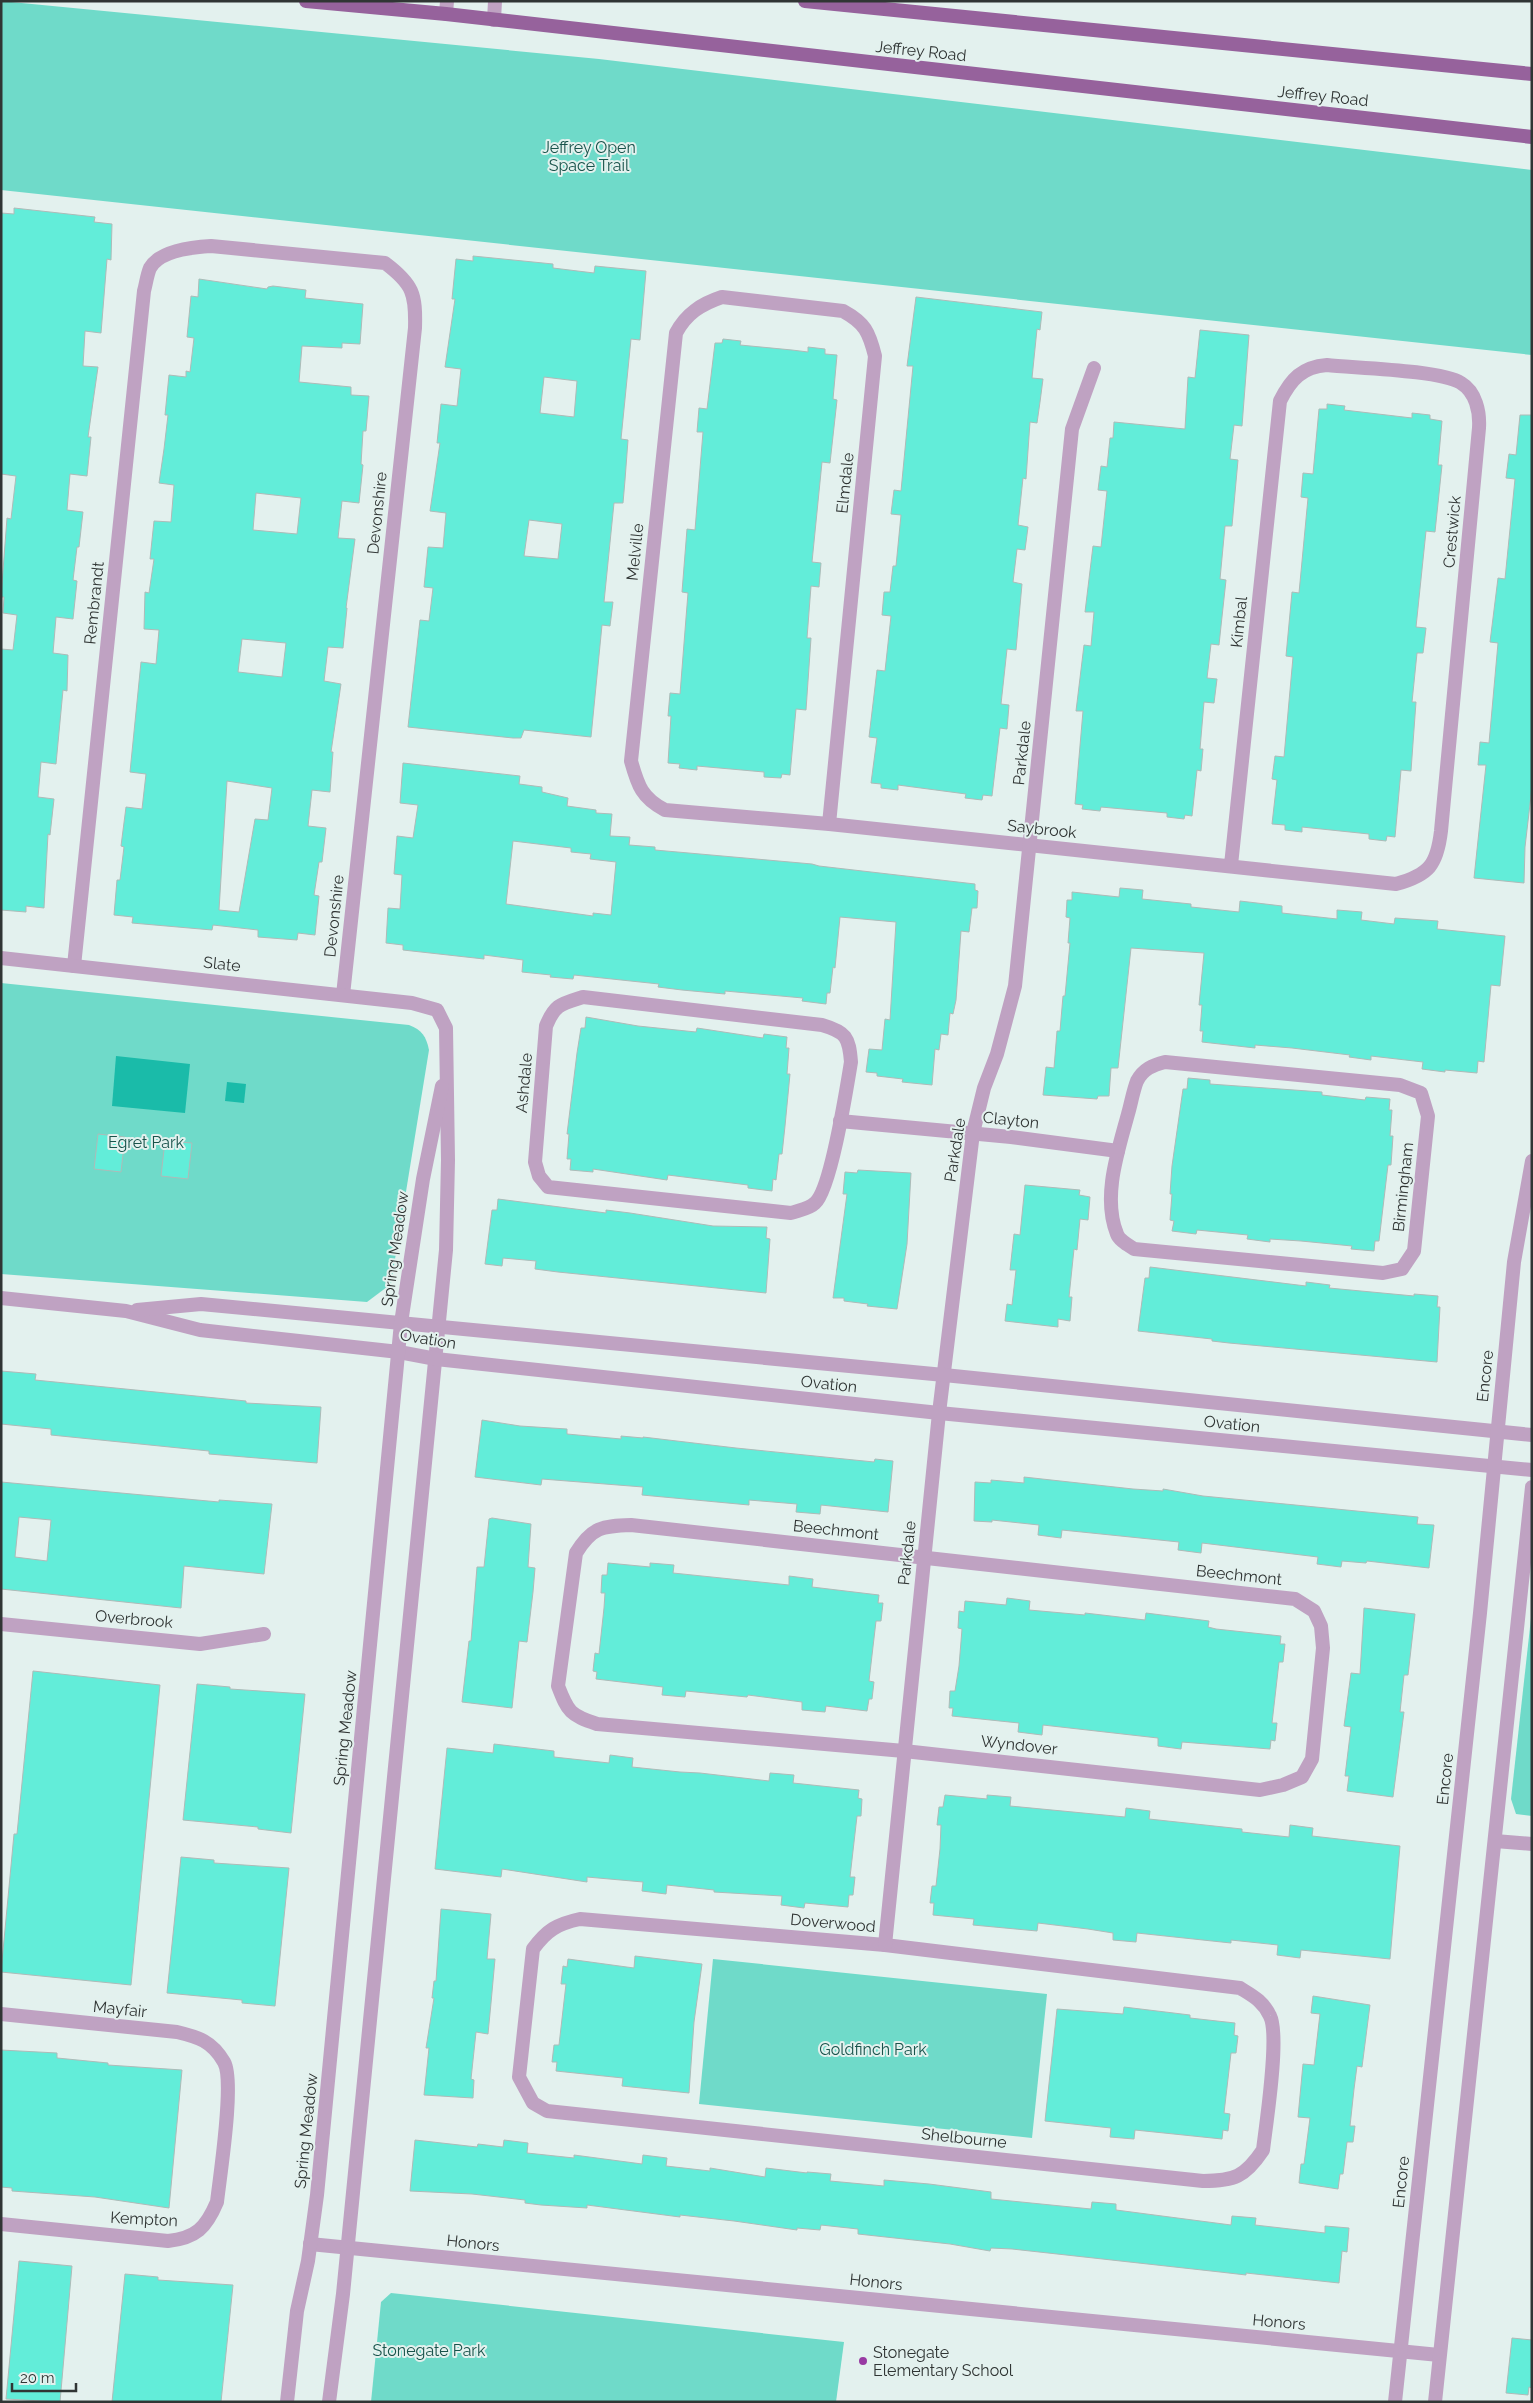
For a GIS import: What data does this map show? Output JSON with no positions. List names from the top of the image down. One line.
{"streets":{"main road":["Jeffrey Road"],"street":["Elmdale","Devonshire","Crestwick","Melville","Rembrandt","Kimbal","Parkdale","Saybrook","Slate","Ashdale","Clayton","Birmingham","Spring Meadow","Ovation","Encore","Beechmont","Overbrook","Wyndover","Doverwood","Mayfair","Shelbourne","Kempton","Honors"]},"crossings":[["Elmdale","Melville"],["Elmdale","Saybrook"],["Devonshire","Rembrandt"],["Devonshire","Slate"],["Crestwick","Kimbal"],["Crestwick","Saybrook"],["Melville","Saybrook"],["Rembrandt","Slate"],["Kimbal","Saybrook"],["Parkdale","Saybrook"],["Parkdale","Clayton"],["Parkdale","Ovation"],["Parkdale","Beechmont"],["Parkdale","Wyndover"],["Parkdale","Doverwood"],["Slate","Spring Meadow"],["Ashdale","Clayton"],["Clayton","Birmingham"],["Spring Meadow","Ovation"],["Spring Meadow","Honors"],["Ovation","Encore"],["Encore","Honors"],["Beechmont","Wyndover"],["Doverwood","Shelbourne"],["Mayfair","Kempton"]],"parks":["Jeffrey Open Space Trail","Egret Park","Goldfinch Park","Stonegate Park"],"places":["Stonegate Elementary School"],"scale_bar":"20 m"}
